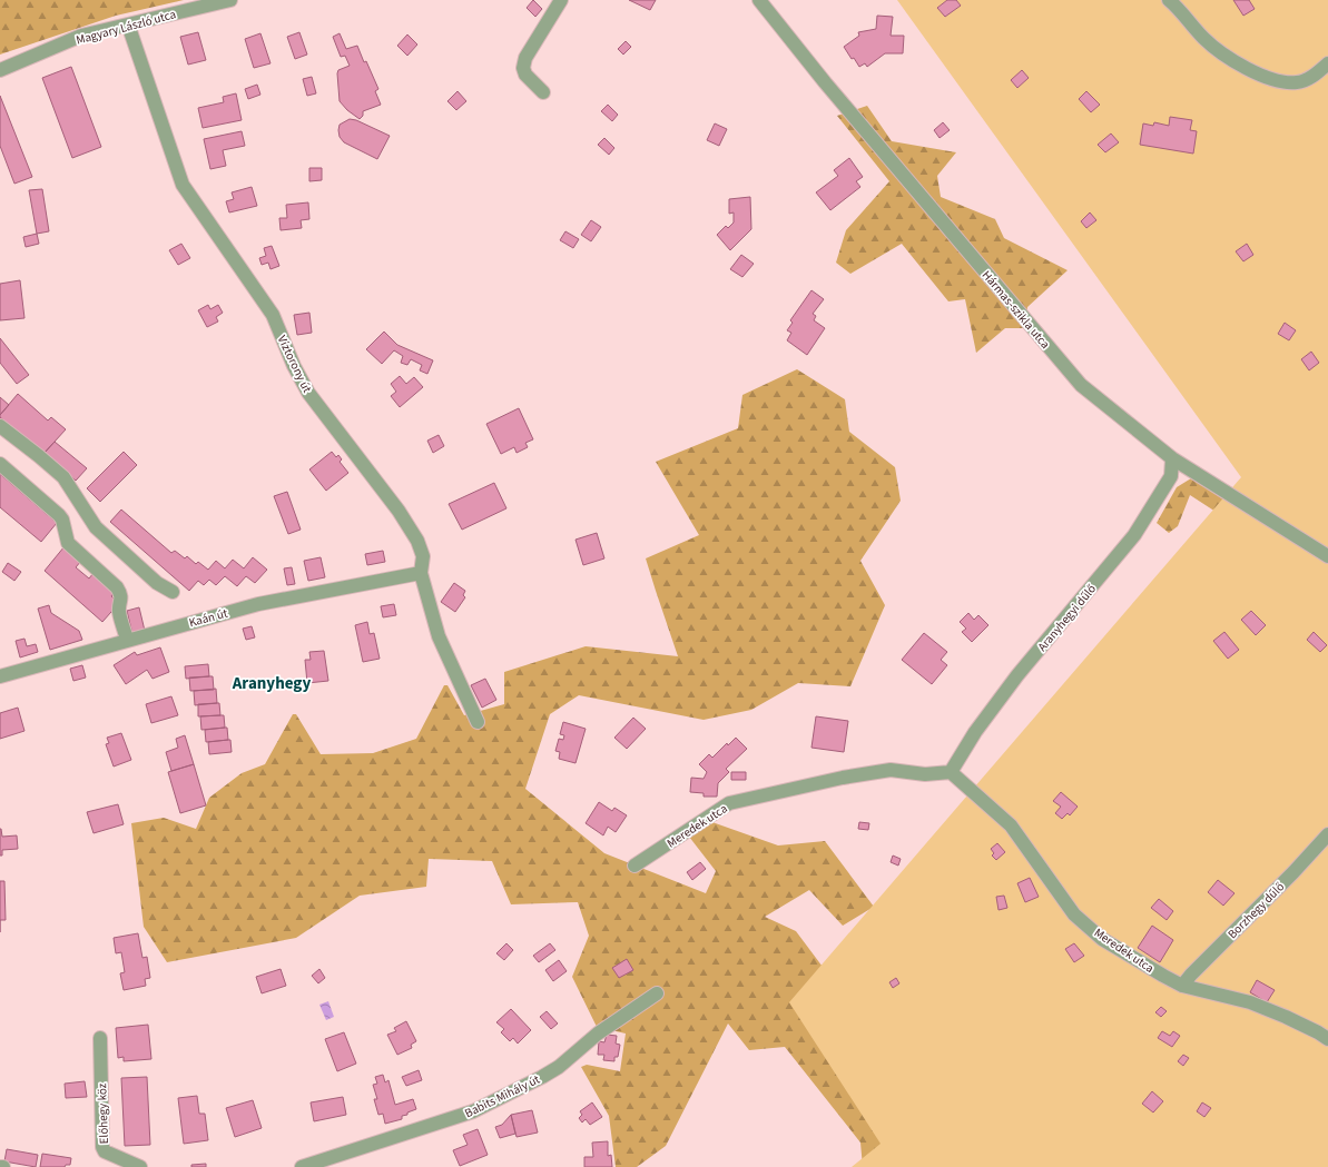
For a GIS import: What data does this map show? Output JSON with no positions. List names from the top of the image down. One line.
{"streets":{"street":["Magyary László utca","Hármas-szikla utca","Víztorony út","Kaán út","Aranyhegyi dűlő","Meredek utca","Borzhegy dűlő","Babits Mihály út","Előhegy köz"]},"crossings":[["Magyary László utca","Víztorony út"],["Hármas-szikla utca","Aranyhegyi dűlő"],["Víztorony út","Kaán út"],["Aranyhegyi dűlő","Meredek utca"],["Meredek utca","Borzhegy dűlő"]],"districts":["Aranyhegy"]}
